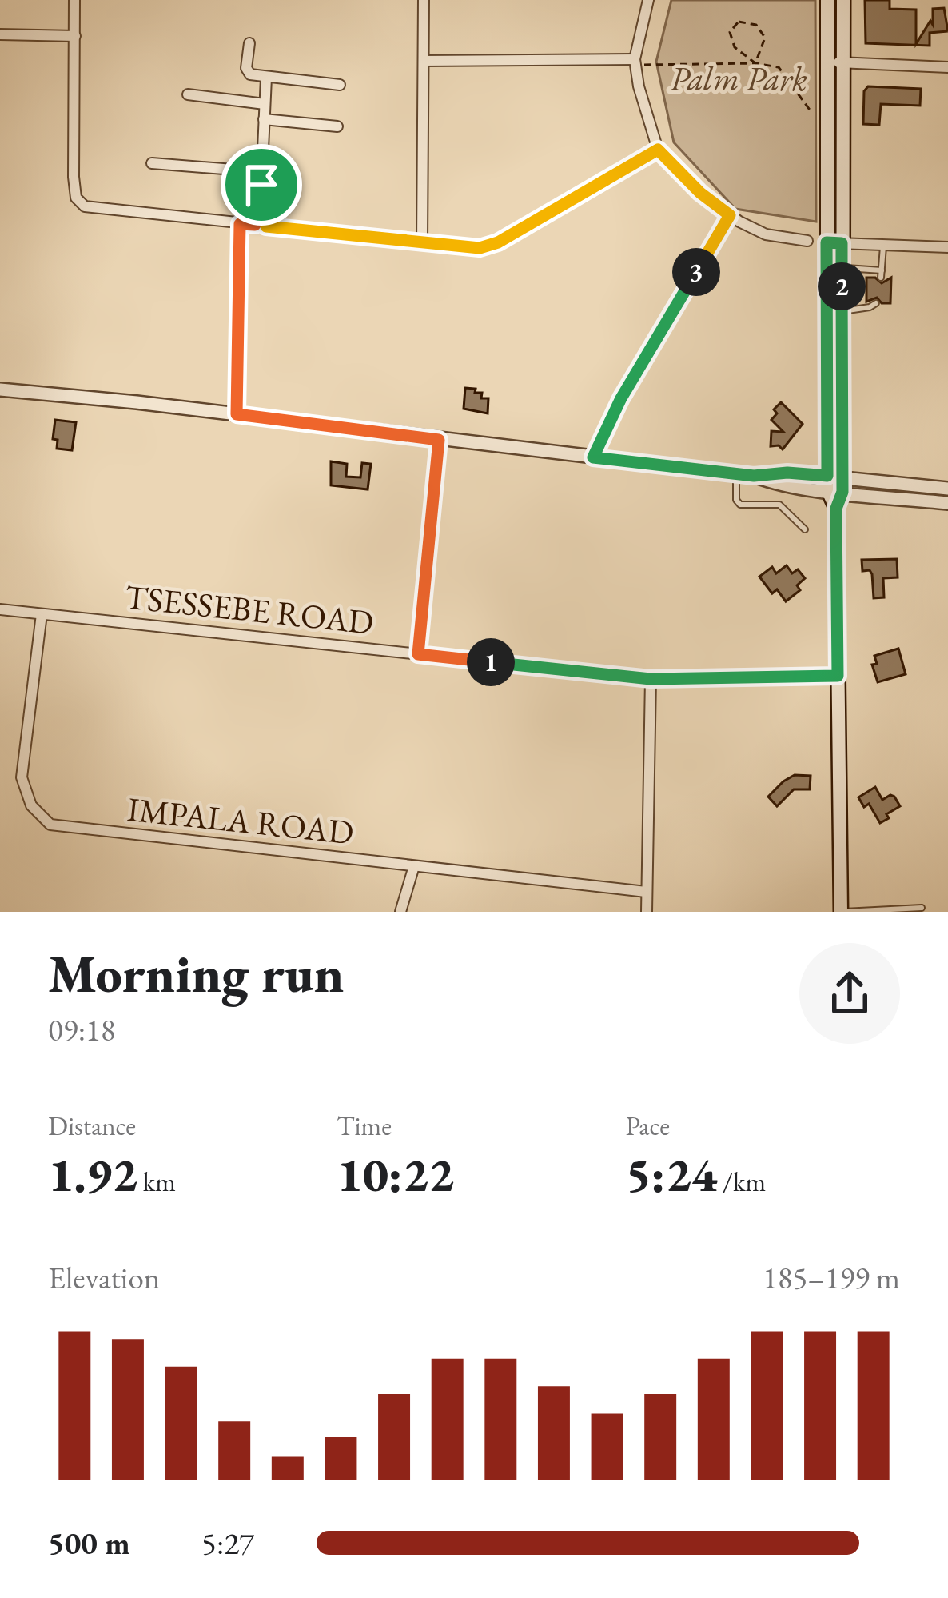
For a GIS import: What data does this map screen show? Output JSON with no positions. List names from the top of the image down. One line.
{"streets":{"street":["TSESSEBE ROAD","IMPALA ROAD"]},"crossings":[["TSESSEBE ROAD","IMPALA ROAD"]],"parks":["Palm Park"],"page":{"pins":["3","2","1"],"heading":["Morning run","09:18"],"stats":[["Distance","1.92 km"],["Time","10:22"],["Pace","5:24 /km"]],"chart":["Elevation","185–199 m"],"list":[{"name":"500 m","note":"5:27"}]}}
